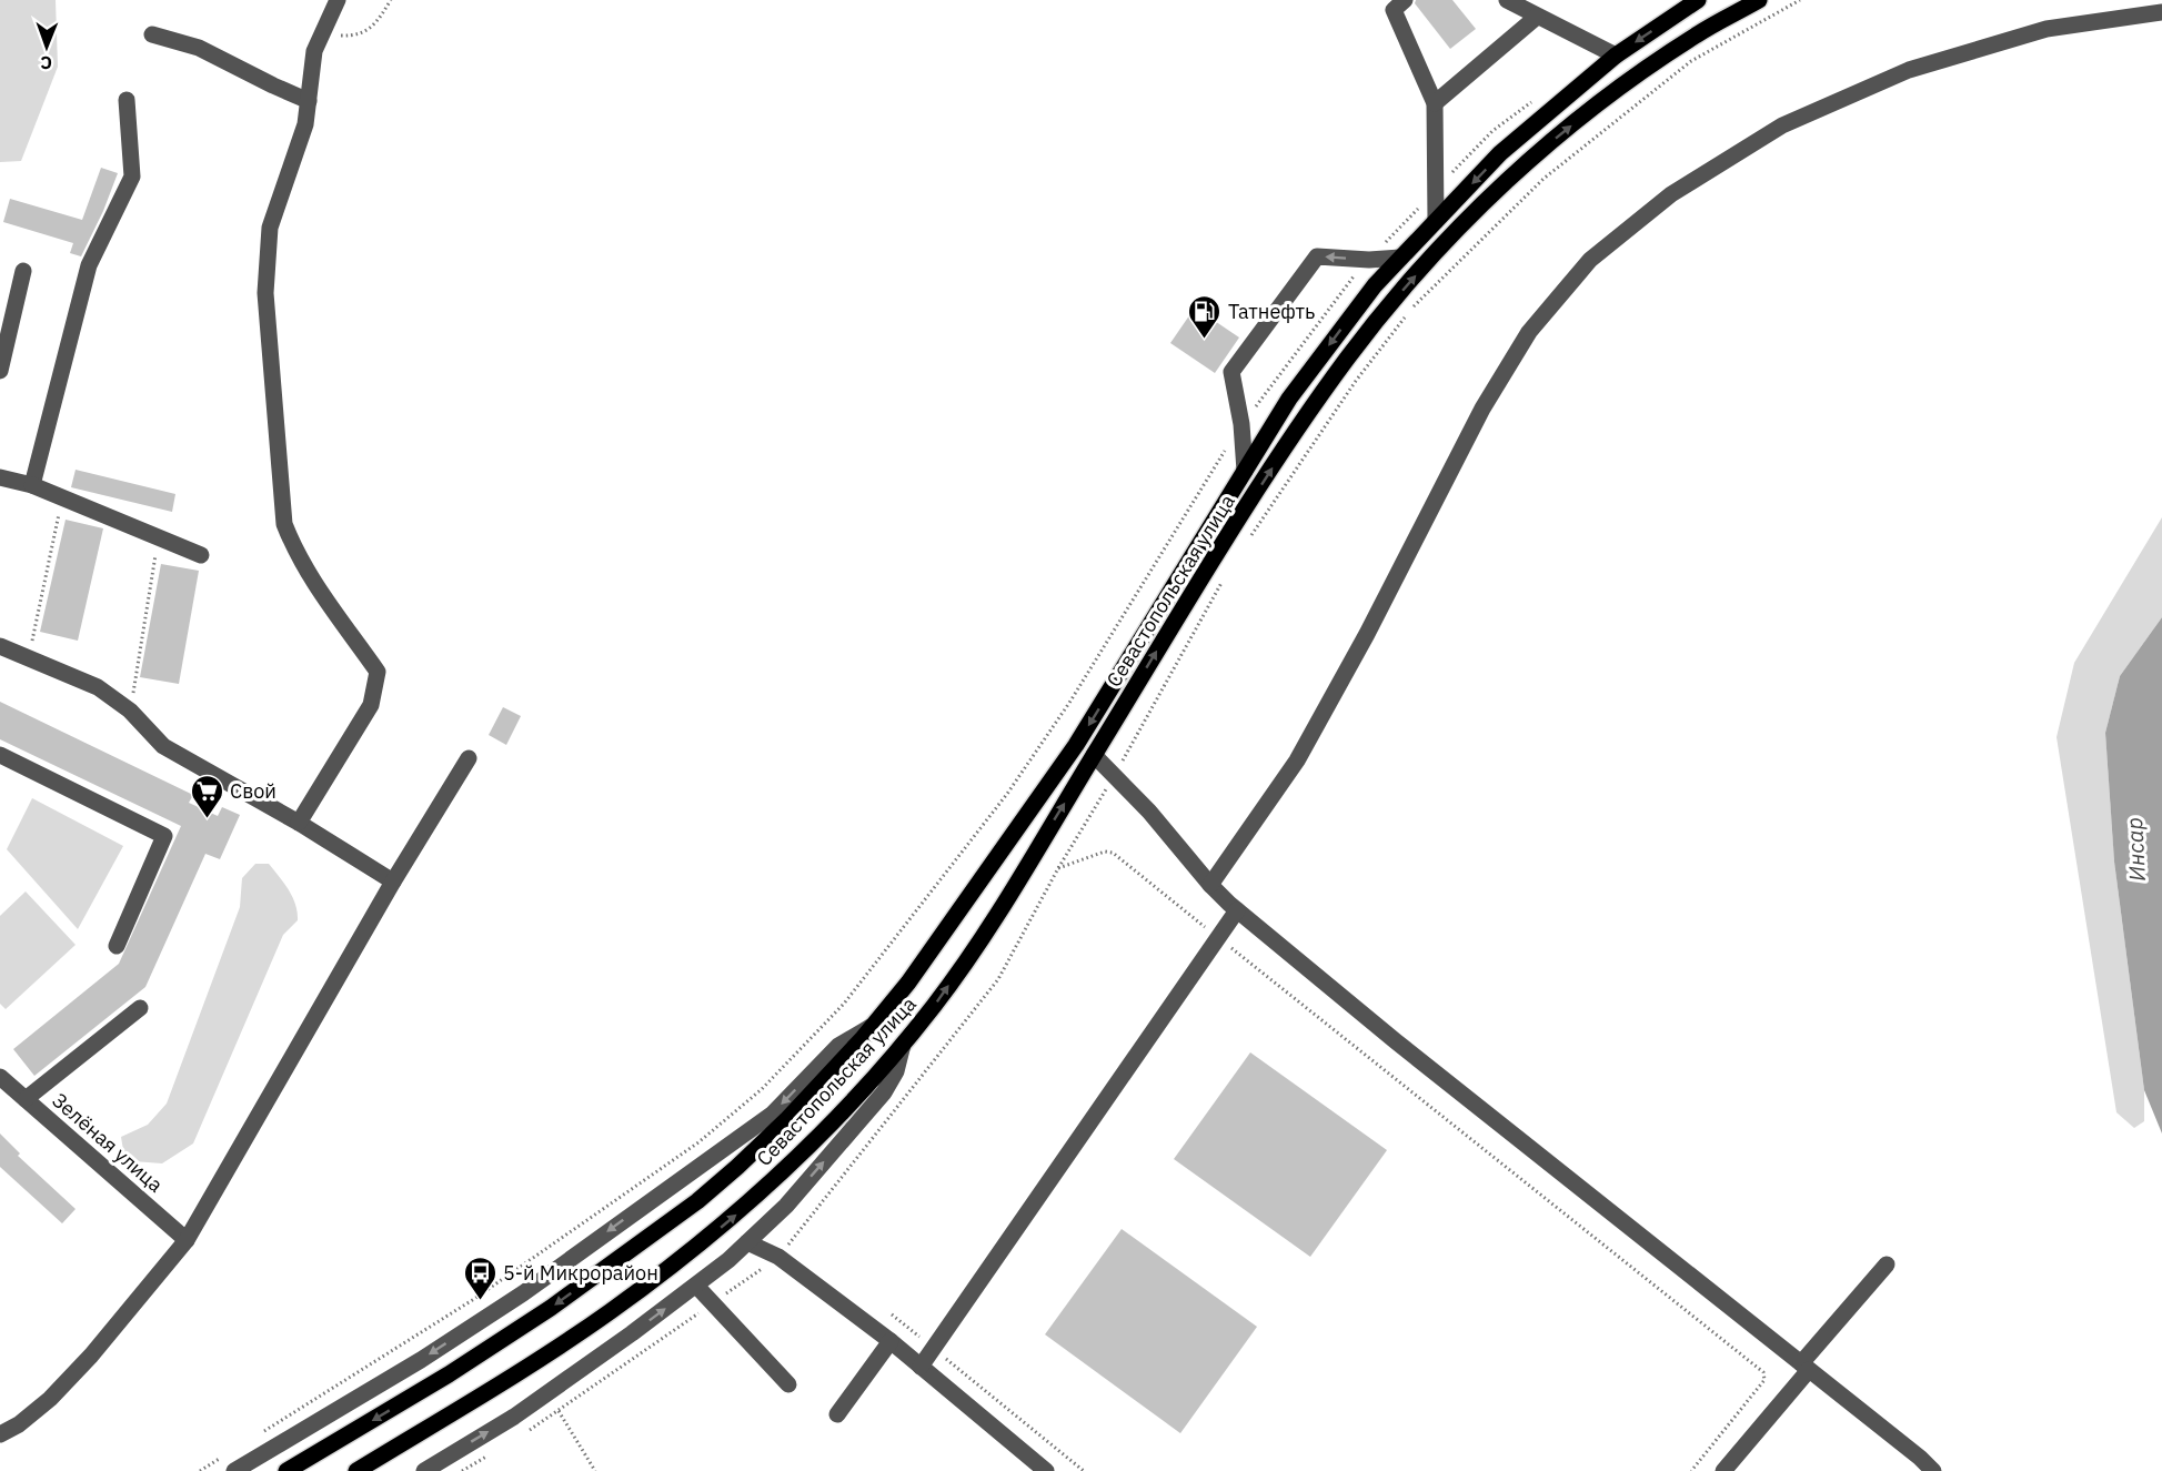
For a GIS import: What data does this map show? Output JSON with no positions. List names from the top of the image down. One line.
{"streets":{"main road":["Севастопольская улица"],"street":["Зелёная улица"]},"water":["Инсар"],"places":{"fuel station":["Татнефть"],"supermarket":["Свой"],"bus stop":["5-й Микрорайон"]},"north":"bottom"}
